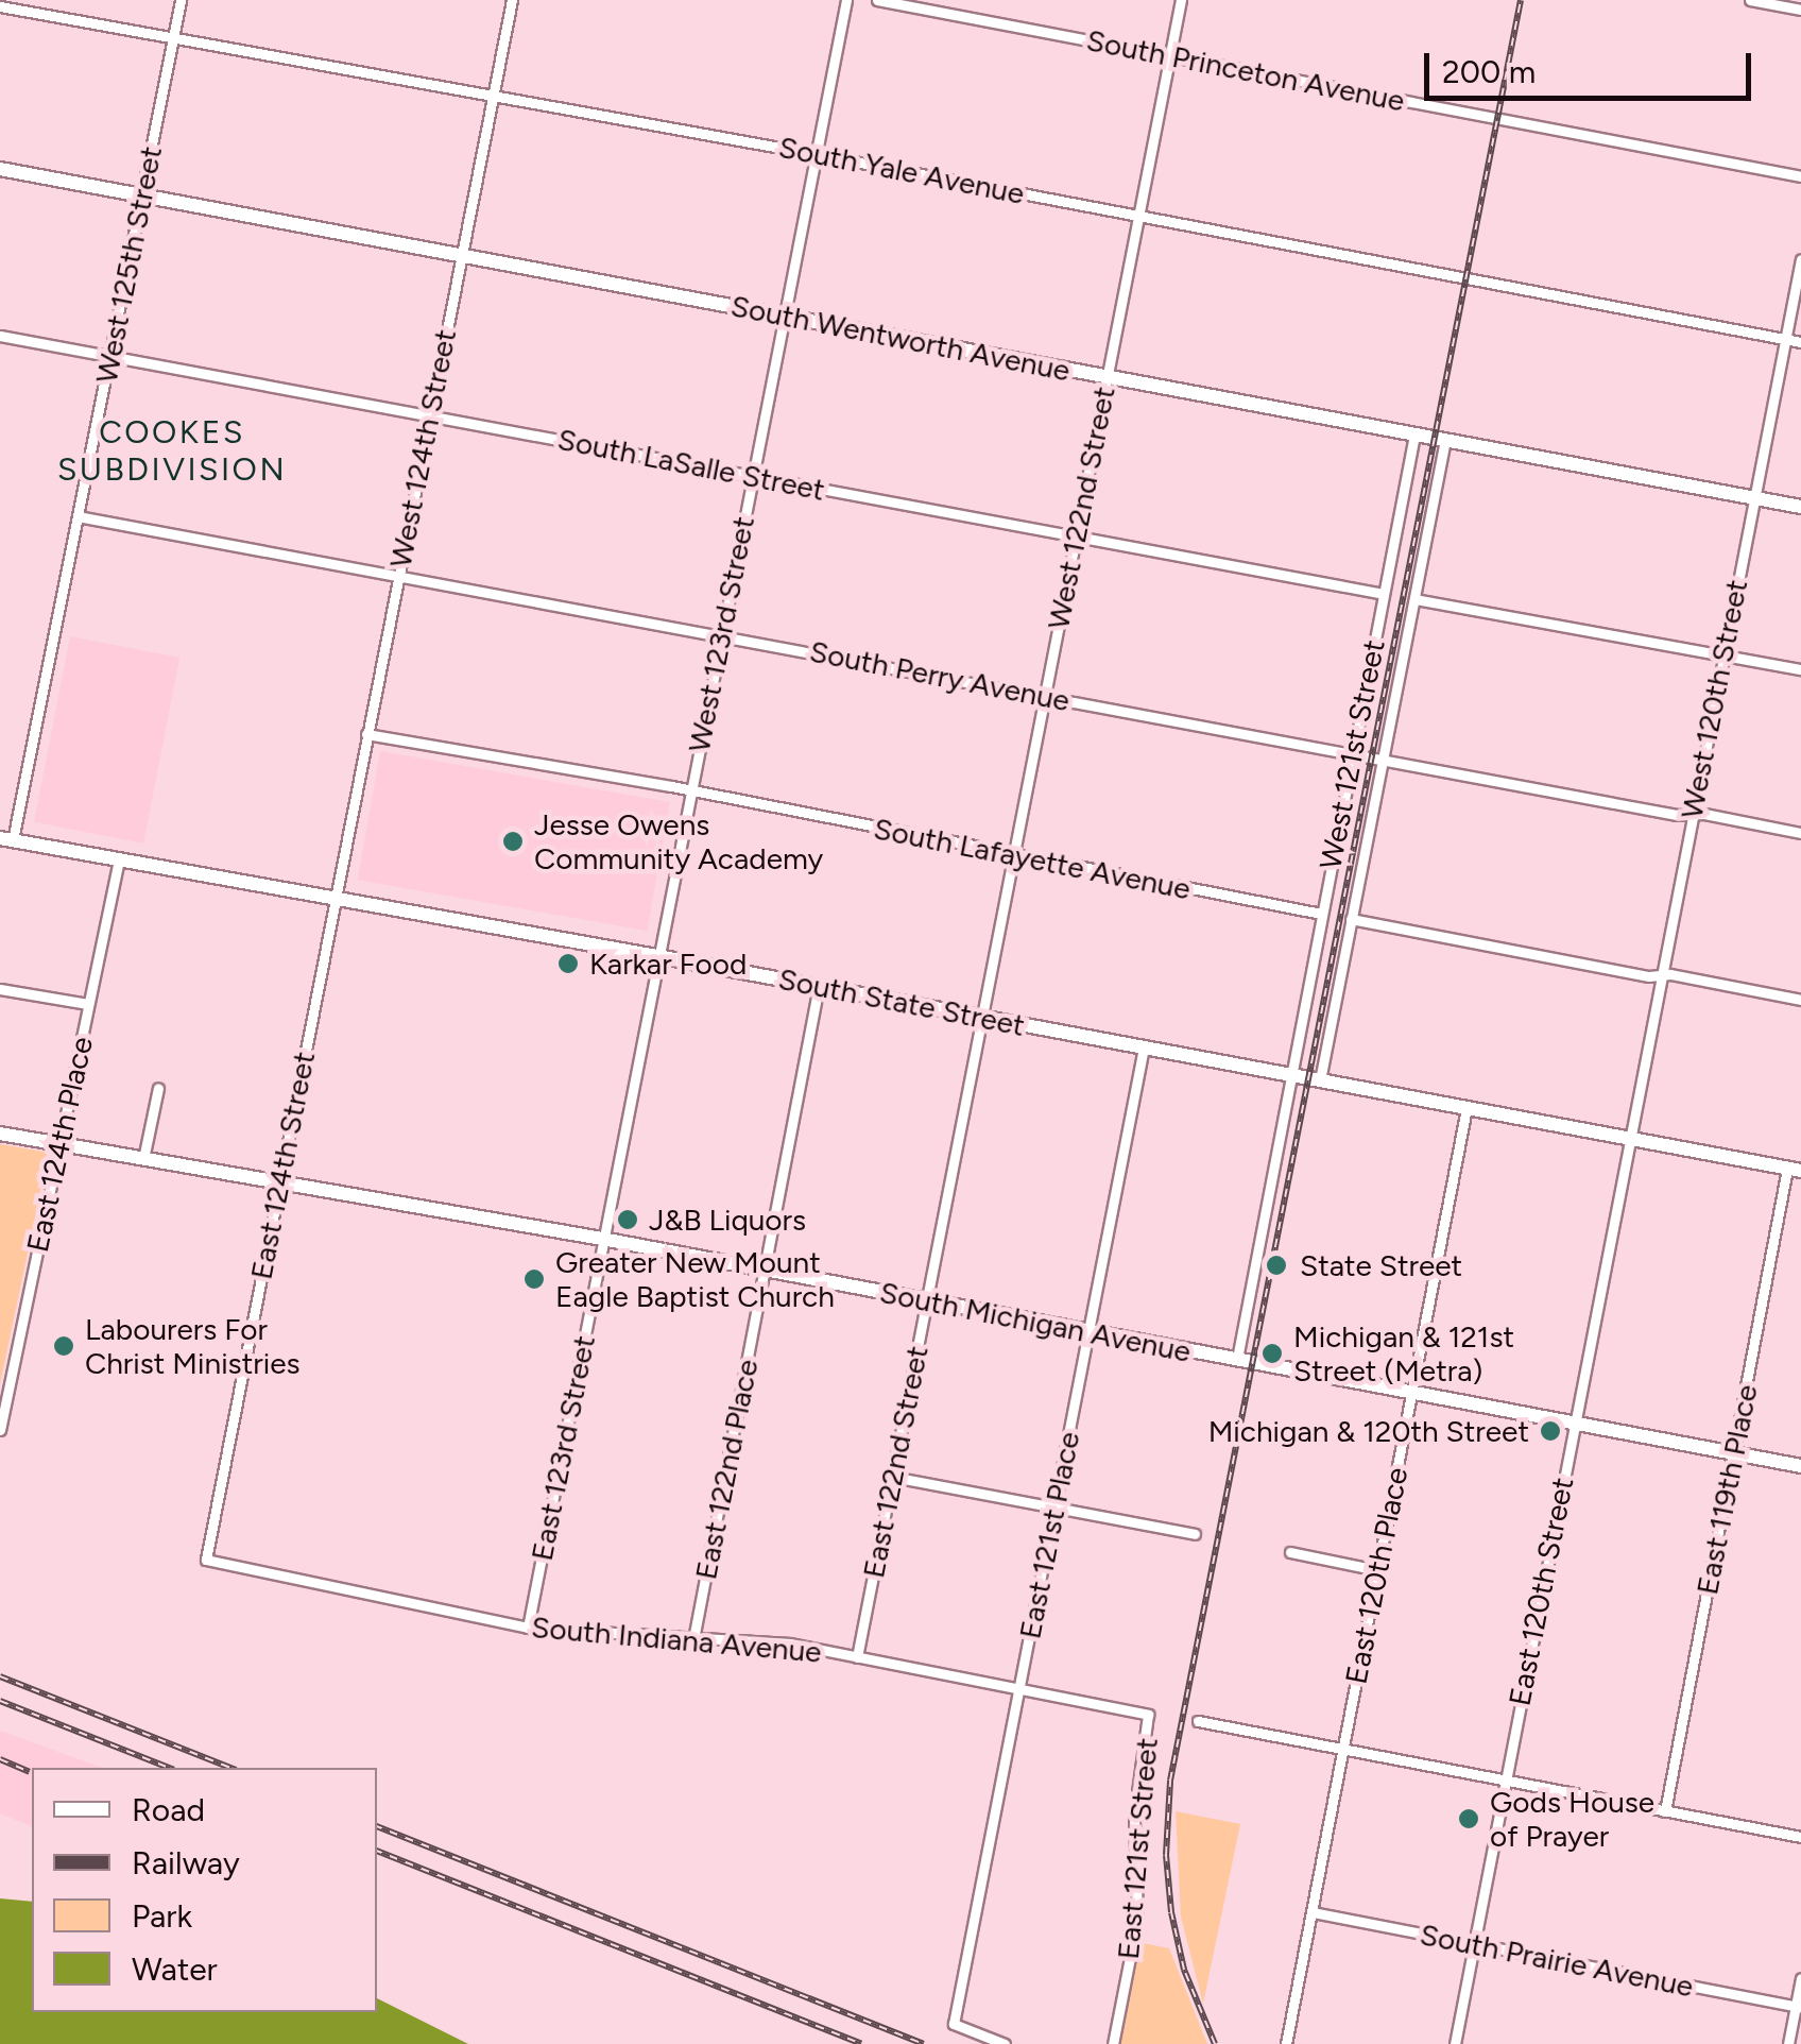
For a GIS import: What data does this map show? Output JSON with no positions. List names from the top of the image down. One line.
{"streets":{"street":["South Princeton Avenue","South Yale Avenue","West 125th Street","South Wentworth Avenue","West 124th Street","South LaSalle Street","West 122nd Street","West 123rd Street","South Perry Avenue","West 120th Street","West 121st Street","South Lafayette Avenue","South State Street","East 124th Place","East 124th Street","South Michigan Avenue","East 123rd Street","East 122nd Street","East 122nd Place","East 119th Place","East 121st Place","East 120th Place","East 120th Street","South Indiana Avenue","East 121st Street","South Prairie Avenue"]},"crossings":[["South Princeton Avenue","West 122nd Street"],["South Yale Avenue","West 125th Street"],["South Yale Avenue","West 124th Street"],["South Yale Avenue","West 122nd Street"],["South Yale Avenue","West 123rd Street"],["South Yale Avenue","West 120th Street"],["West 125th Street","South Wentworth Avenue"],["West 125th Street","South LaSalle Street"],["West 125th Street","South Perry Avenue"],["West 125th Street","South State Street"],["South Wentworth Avenue","West 124th Street"],["South Wentworth Avenue","West 122nd Street"],["South Wentworth Avenue","West 123rd Street"],["South Wentworth Avenue","West 120th Street"],["South Wentworth Avenue","West 121st Street"],["West 124th Street","South LaSalle Street"],["West 124th Street","South Perry Avenue"],["West 124th Street","South Lafayette Avenue"],["West 124th Street","South State Street"],["West 124th Street","East 124th Street"],["South LaSalle Street","West 122nd Street"],["South LaSalle Street","West 123rd Street"],["South LaSalle Street","West 121st Street"],["West 122nd Street","South Perry Avenue"],["West 122nd Street","South Lafayette Avenue"],["West 122nd Street","South State Street"],["West 122nd Street","East 122nd Street"],["West 123rd Street","South Perry Avenue"],["West 123rd Street","South Lafayette Avenue"],["West 123rd Street","South State Street"],["West 123rd Street","East 123rd Street"],["South Perry Avenue","West 120th Street"],["South Perry Avenue","West 121st Street"],["West 120th Street","South State Street"],["West 120th Street","East 120th Street"],["West 121st Street","South Lafayette Avenue"],["West 121st Street","South State Street"],["South State Street","East 124th Place"],["South State Street","East 124th Street"],["South State Street","East 123rd Street"],["South State Street","East 122nd Street"],["South State Street","East 122nd Place"],["South State Street","East 119th Place"],["South State Street","East 121st Place"],["South State Street","East 120th Place"],["South State Street","East 120th Street"],["East 124th Place","South Michigan Avenue"],["East 124th Street","South Michigan Avenue"],["East 124th Street","South Indiana Avenue"],["South Michigan Avenue","East 123rd Street"],["South Michigan Avenue","East 122nd Street"],["South Michigan Avenue","East 122nd Place"],["South Michigan Avenue","East 119th Place"],["South Michigan Avenue","East 121st Place"],["South Michigan Avenue","East 120th Place"],["South Michigan Avenue","East 120th Street"],["East 123rd Street","South Indiana Avenue"],["East 122nd Street","South Indiana Avenue"],["East 122nd Place","South Indiana Avenue"],["East 121st Place","South Indiana Avenue"],["East 120th Place","South Prairie Avenue"],["East 120th Street","South Prairie Avenue"],["South Indiana Avenue","East 121st Street"]],"districts":["COOKES SUBDIVISION"],"places":["Jesse Owens Community Academy","Karkar Food","J&B Liquors","State Street","Greater New Mount Eagle Baptist Church","Labourers For Christ Ministries","Michigan & 121st Street (Metra)","Michigan & 120th Street","Gods House of Prayer"],"legend":["Road","Railway","Park","Water"],"scale_bar":"200 m"}
